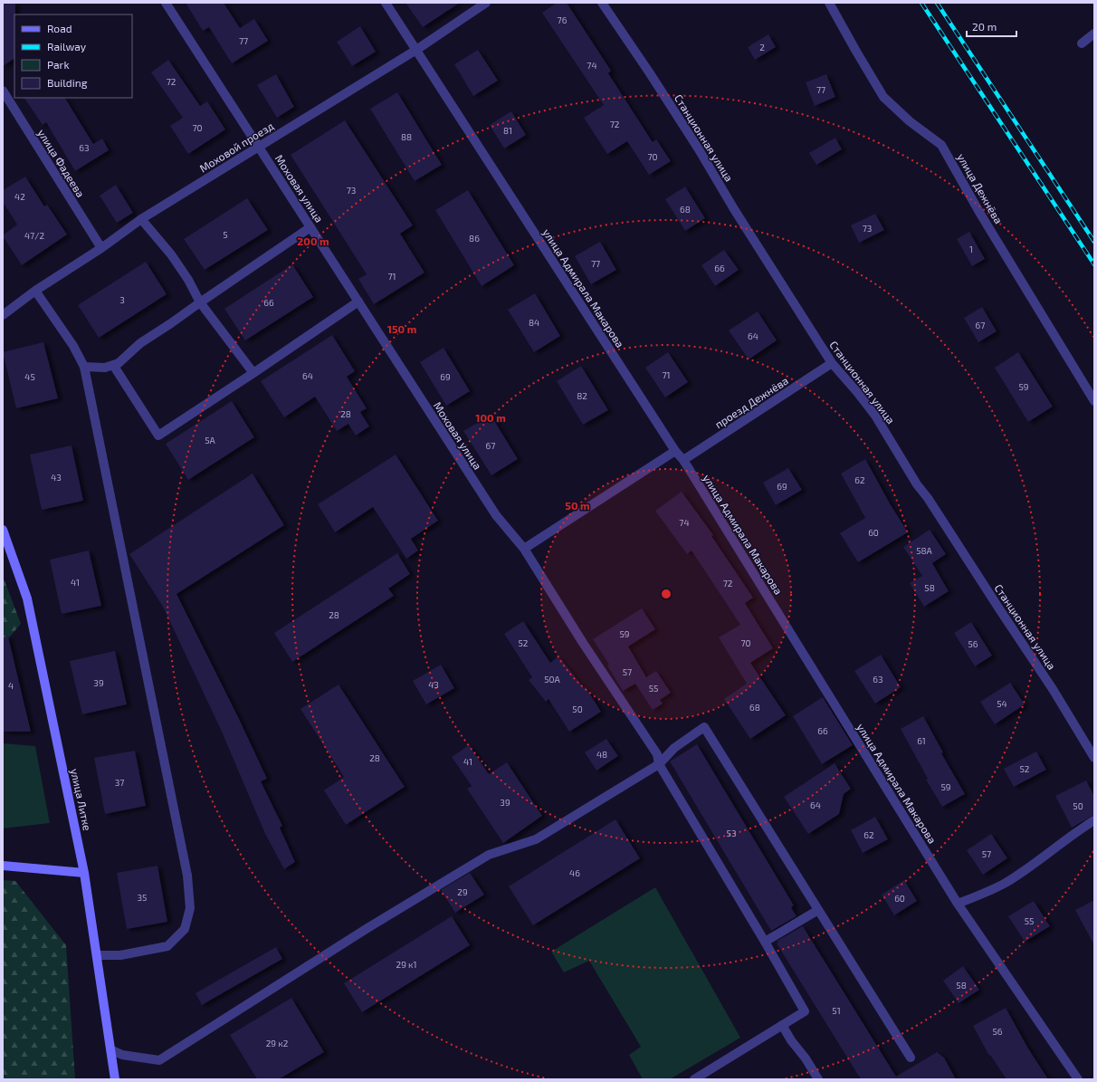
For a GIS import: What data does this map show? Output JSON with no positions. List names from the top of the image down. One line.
{"streets":{"main road":["улица Литке"],"street":["Станционная улица","Моховой проезд","улица Фадеева","Моховая улица","улица Дежнёва","улица Адмирала Макарова","проезд Дежнёва"]},"crossings":[["Станционная улица","проезд Дежнёва"],["Моховой проезд","улица Фадеева"],["Моховой проезд","Моховая улица"],["Моховой проезд","улица Адмирала Макарова"],["улица Адмирала Макарова","проезд Дежнёва"]],"house_numbers":["76","77","2","74","72","77","72","70","81","88","63","70","73","42","68","73","5","47/2","86","1","77","66","71","3","66","84","67","64","71","64","45","69","59","82","28","5А","67","43","62","69","74","60","58А","41","72","58","28","59","52","70","56","57","50А","63","39","43","4","55","54","68","50","66","61","48","28","41","52","37","59","39","64","50","53","62","57","46","29","35","60","55","29 к1","58","51","56","29 к2"],"legend":["Road","Railway","Park","Building"],"scale_bar":"20 m","rings":["200 m","150 m","100 m","50 m"]}
